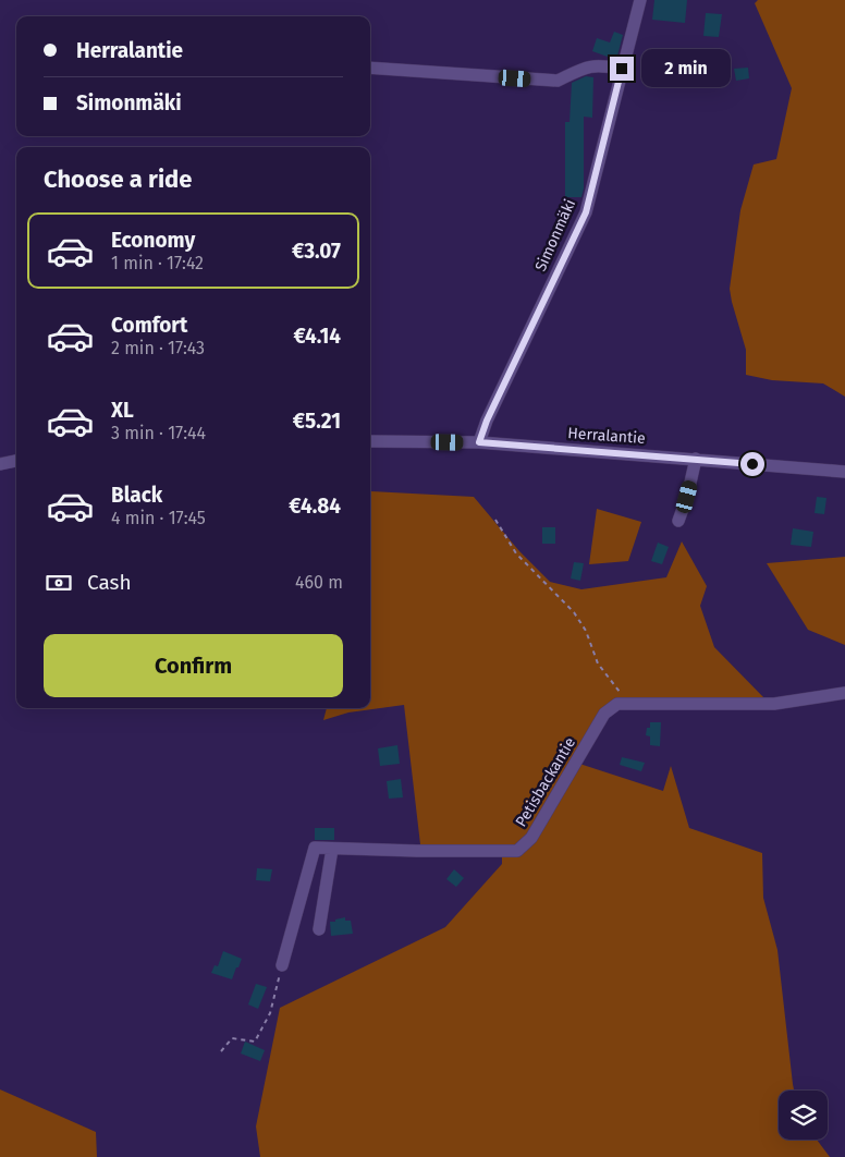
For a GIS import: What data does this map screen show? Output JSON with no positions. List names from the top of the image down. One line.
{"streets":{"street":["Simonmäki","Herralantie","Petisbackantie"]},"crossings":[["Simonmäki","Herralantie"]],"page":{"banner":["Herralantie","Simonmäki"],"bubble":"2 min","heading":"Choose a ride","list":[{"name":"Economy","note":"1 min · 17:42","value":"€3.07"},{"name":"Comfort","note":"2 min · 17:43","value":"€4.14"},{"name":"XL","note":"3 min · 17:44","value":"€5.21"},{"name":"Black","note":"4 min · 17:45","value":"€4.84"}],"pay":["Cash","460 m"],"buttons":"Confirm"}}
